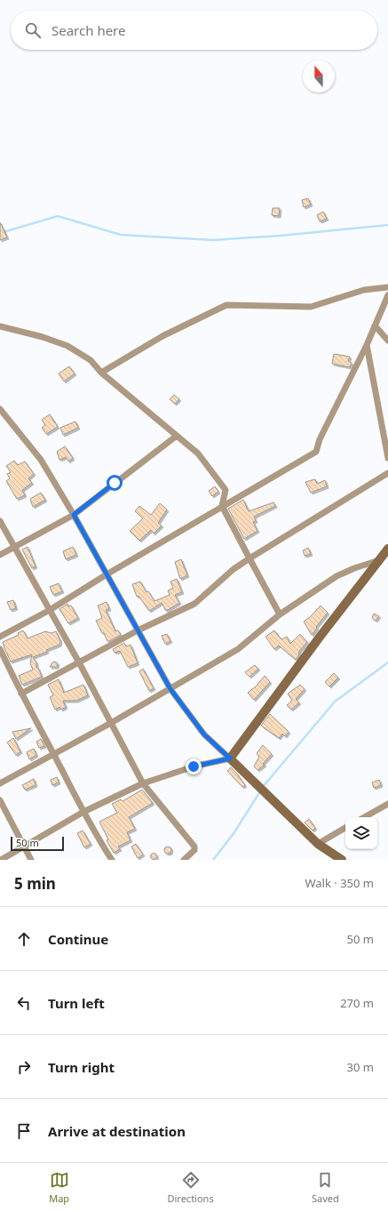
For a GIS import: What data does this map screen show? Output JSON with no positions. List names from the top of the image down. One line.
{"scale_bar":"50 m","north":"top","page":{"search":"Search here","scale":"50 m","heading":["5 min","Walk · 350 m"],"list":[["Continue","50 m"],["Turn left","270 m"],["Turn right","30 m"],"Arrive at destination"],"nav":["Map","Directions","Saved"]}}
